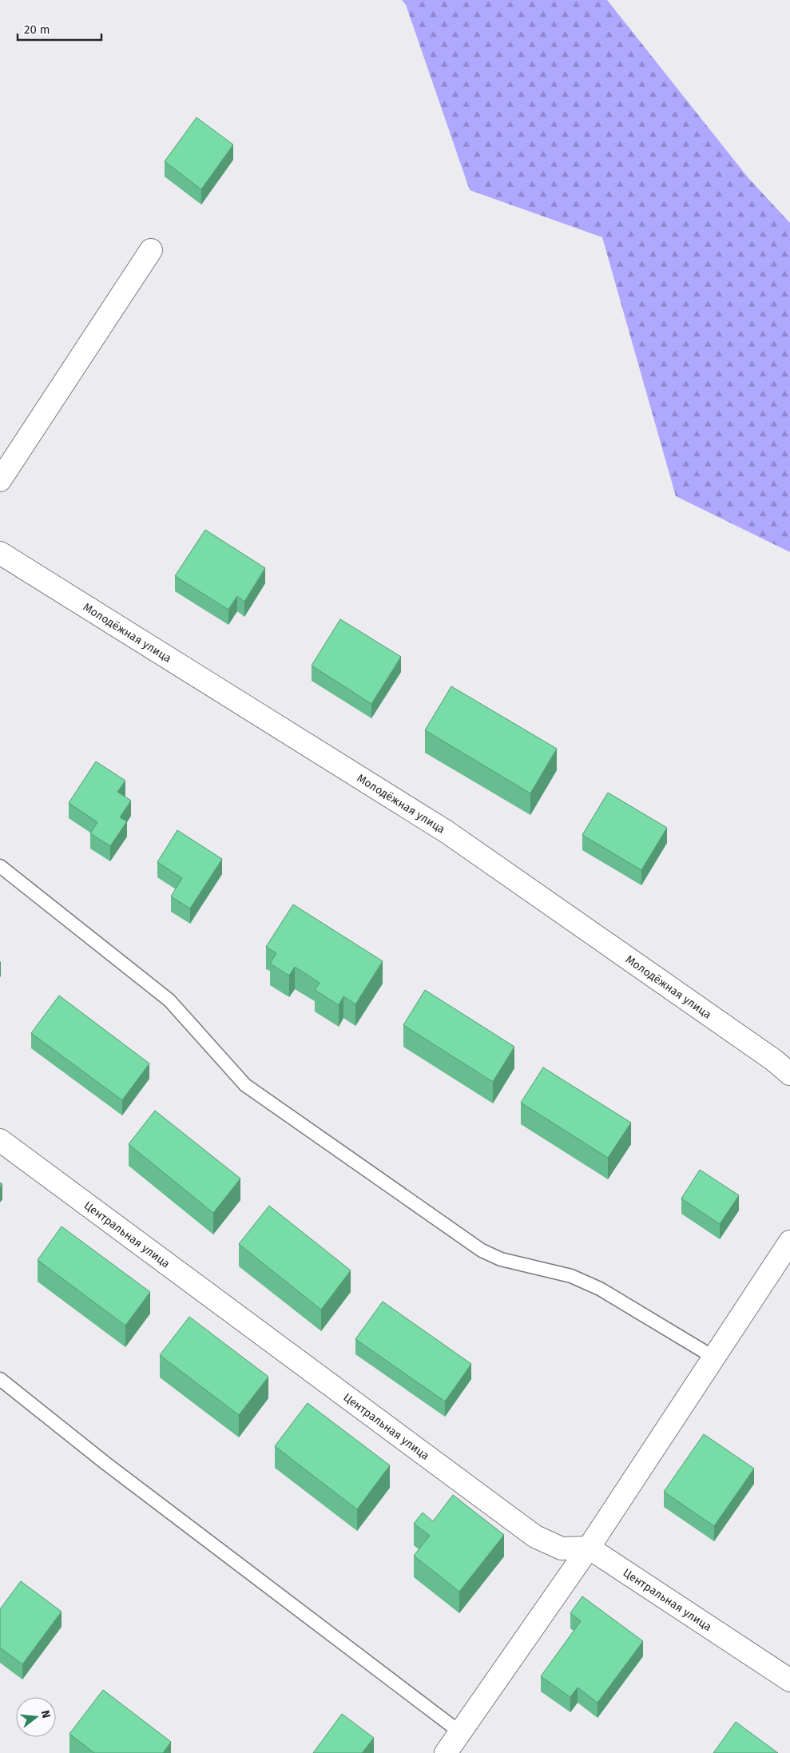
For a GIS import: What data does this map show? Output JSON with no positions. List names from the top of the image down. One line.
{"streets":{"street":["Молодёжная улица","Центральная улица"]},"scale_bar":"20 m","north":"right"}
